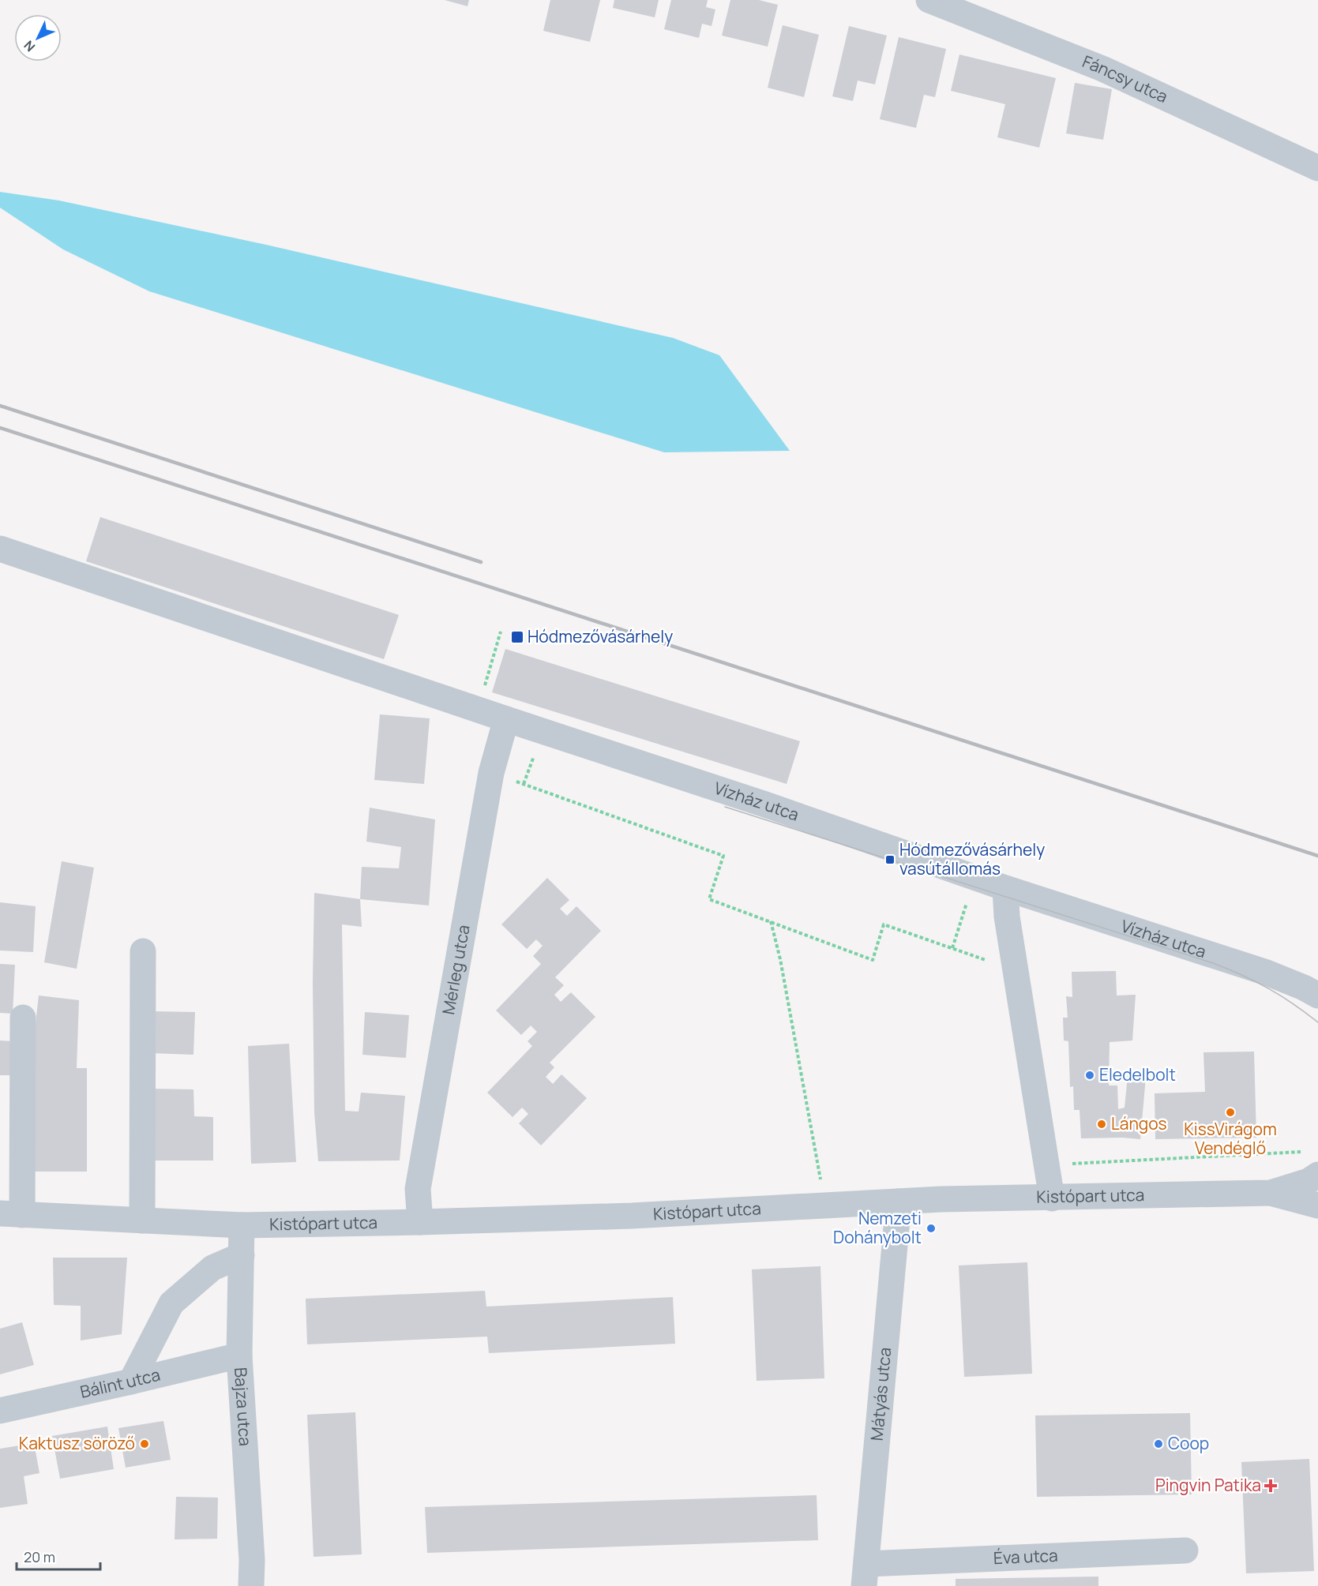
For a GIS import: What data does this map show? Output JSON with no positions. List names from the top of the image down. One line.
{"streets":{"street":["Fáncsy utca","Vízház utca","Mérleg utca","Kistópart utca","Bálint utca","Mátyás utca","Bajza utca","Éva utca"]},"crossings":[["Vízház utca","Mérleg utca"],["Mérleg utca","Kistópart utca"],["Kistópart utca","Mátyás utca"],["Kistópart utca","Bajza utca"],["Bálint utca","Bajza utca"],["Mátyás utca","Éva utca"]],"places":{"transit":["Hódmezővásárhely","Hódmezővásárhely vasútállomás"],"other":["Eledelbolt","KissVirágom Vendéglő","Lángos","Nemzeti Dohánybolt","Kaktusz söröző","Coop"],"health":["Pingvin Patika"]},"scale_bar":"20 m","north":"bottom left"}
